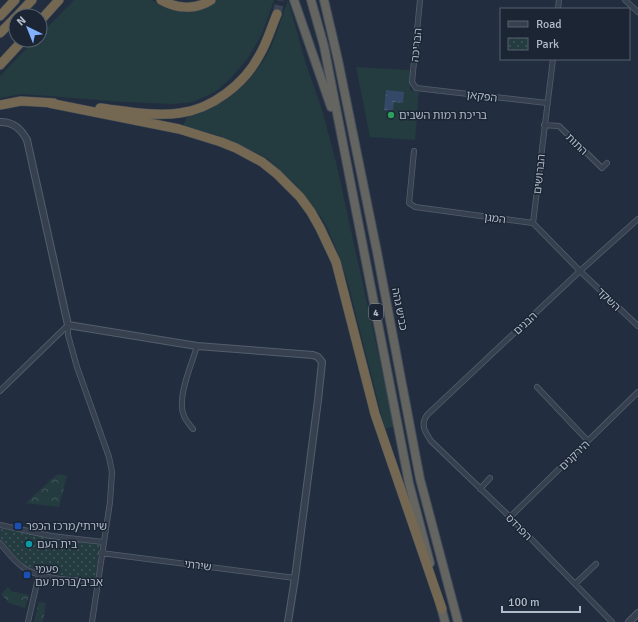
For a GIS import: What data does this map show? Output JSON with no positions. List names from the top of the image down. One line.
{"streets":{"highway":["כביש גהה","4"],"street":["הבריכה","הפקאן","התות","הברושים","המגן","השקד","הבנים","הירקנים","הפרדס","שירתי"]},"crossings":[["הבריכה","הפקאן"],["הפקאן","הברושים"],["התות","הברושים"],["הברושים","המגן"],["השקד","הבנים"],["הבנים","הפרדס"],["הירקנים","הפרדס"]],"places":{"other":["בריכת רמות השבים","בית העם"],"transit":["שירתי/מרכז הכפר","פעמי אביב/ברכת עם"]},"legend":["Road","Park"],"scale_bar":"100 m","north":"top left"}
